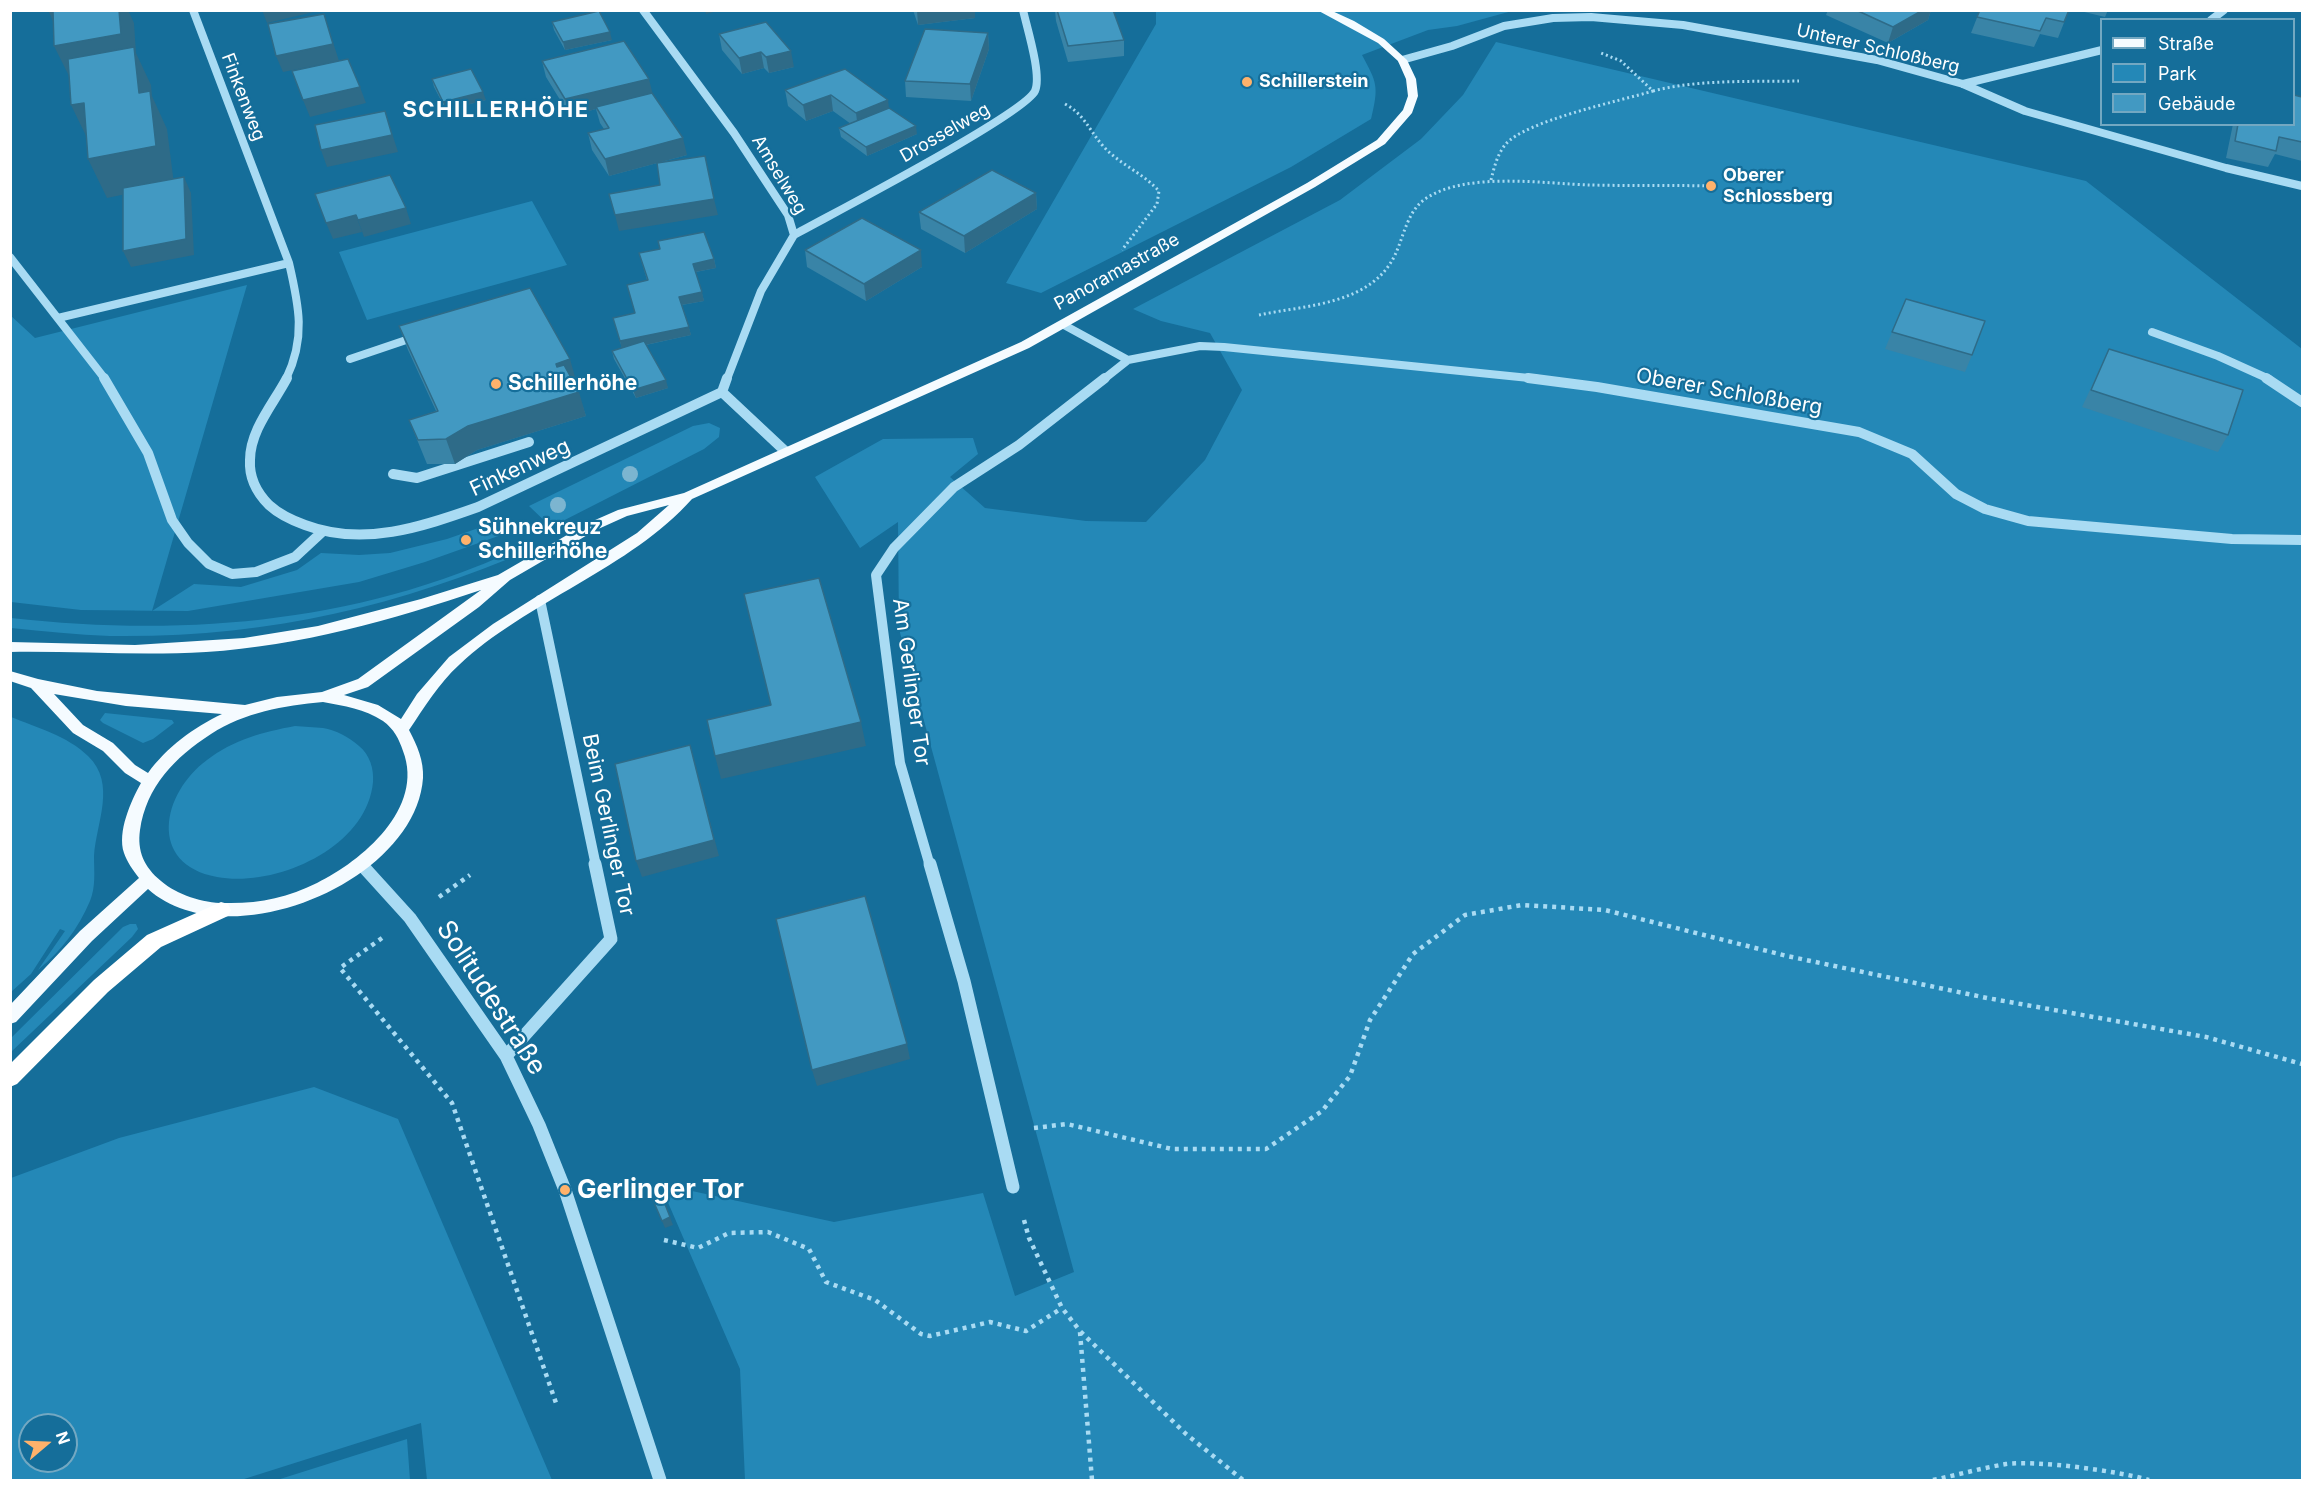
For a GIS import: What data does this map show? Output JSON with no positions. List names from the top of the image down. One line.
{"streets":{"main road":["Panoramastraße"],"street":["Unterer Schloßberg","Finkenweg","Drosselweg","Amselweg","Oberer Schloßberg","Am Gerlinger Tor","Beim Gerlinger Tor","Solitudestraße"]},"crossings":[["Unterer Schloßberg","Panoramastraße"],["Finkenweg","Amselweg"],["Drosselweg","Amselweg"],["Panoramastraße","Beim Gerlinger Tor"],["Oberer Schloßberg","Am Gerlinger Tor"],["Beim Gerlinger Tor","Solitudestraße"]],"districts":["SCHILLERHÖHE"],"places":["Schillerstein","Oberer Schlossberg","Schillerhöhe","Sühnekreuz Schillerhöhe","Gerlinger Tor"],"legend":["Straße","Park","Gebäude"],"north":"right"}
